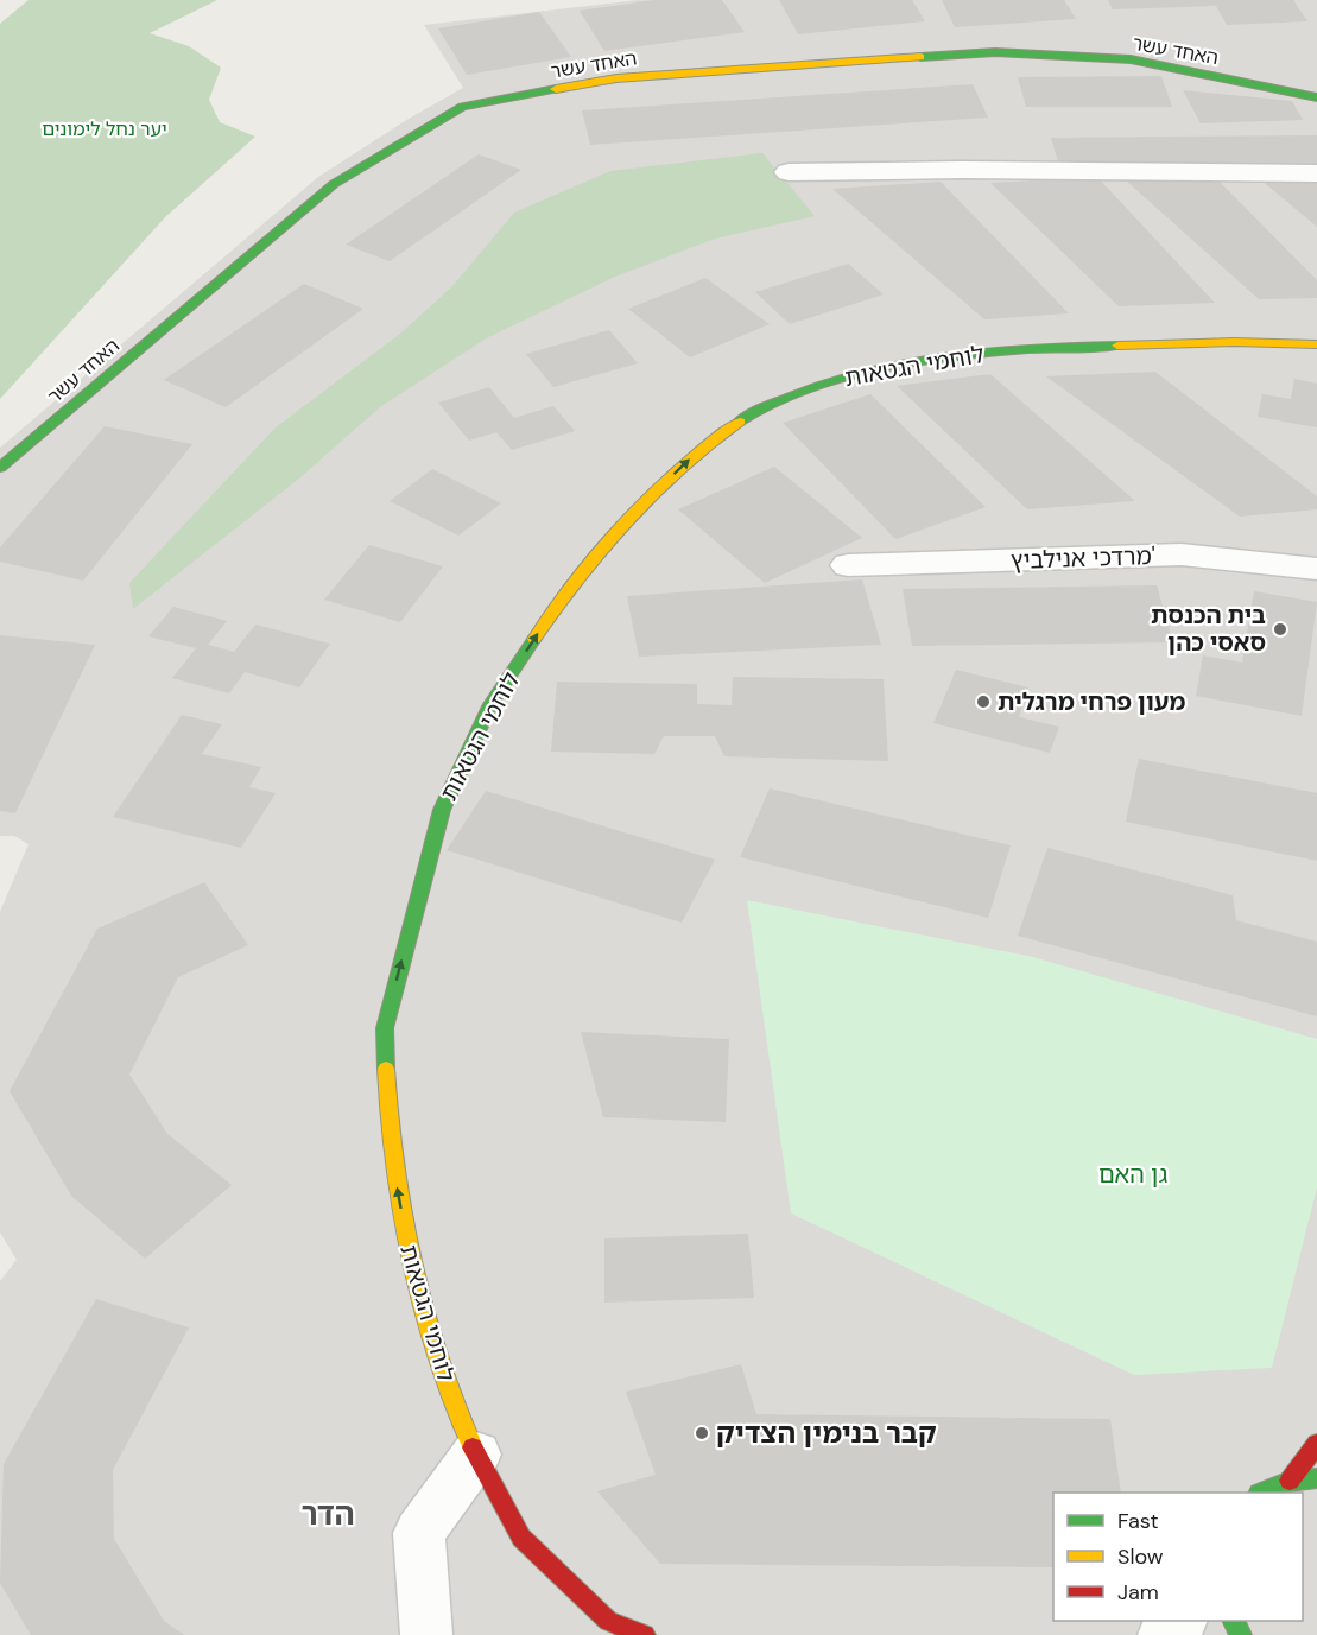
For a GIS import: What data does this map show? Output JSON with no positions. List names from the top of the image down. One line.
{"streets":{"street":["האחד עשר","לוחמי הגטאות","מרדכי אנילביץ'"]},"districts":["הדר"],"parks":["יער נחל לימונים","גן האם"],"places":["בית הכנסת סאסי כהן","מעון פרחי מרגלית","קבר בנימין הצדיק"],"legend":["Fast","Slow","Jam"]}
